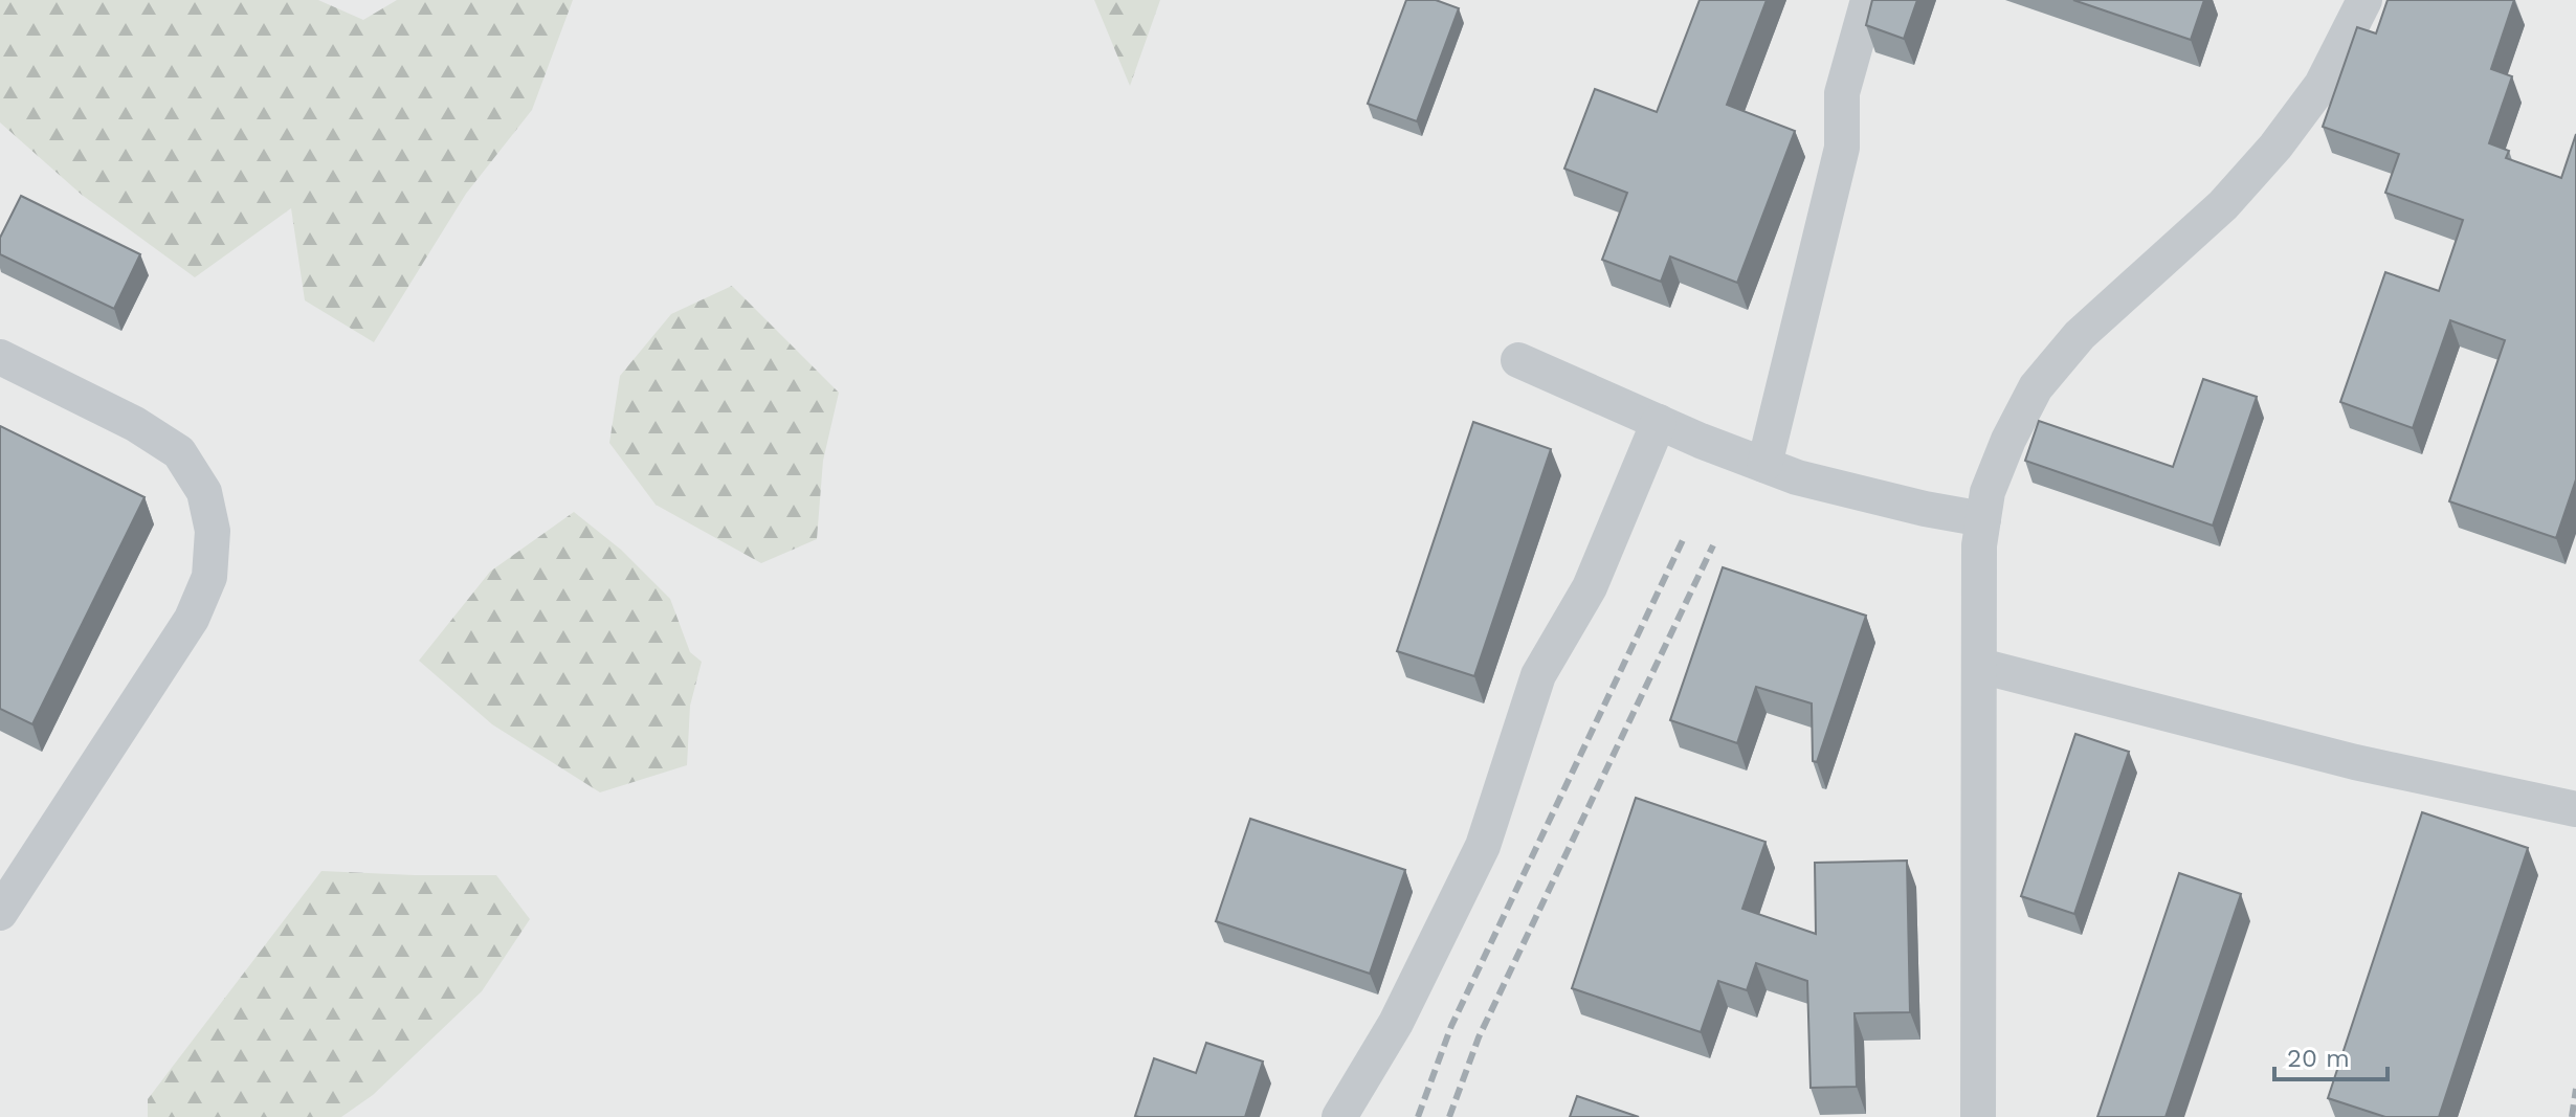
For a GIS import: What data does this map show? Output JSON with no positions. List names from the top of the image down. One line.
{"scale_bar":"20 m"}
